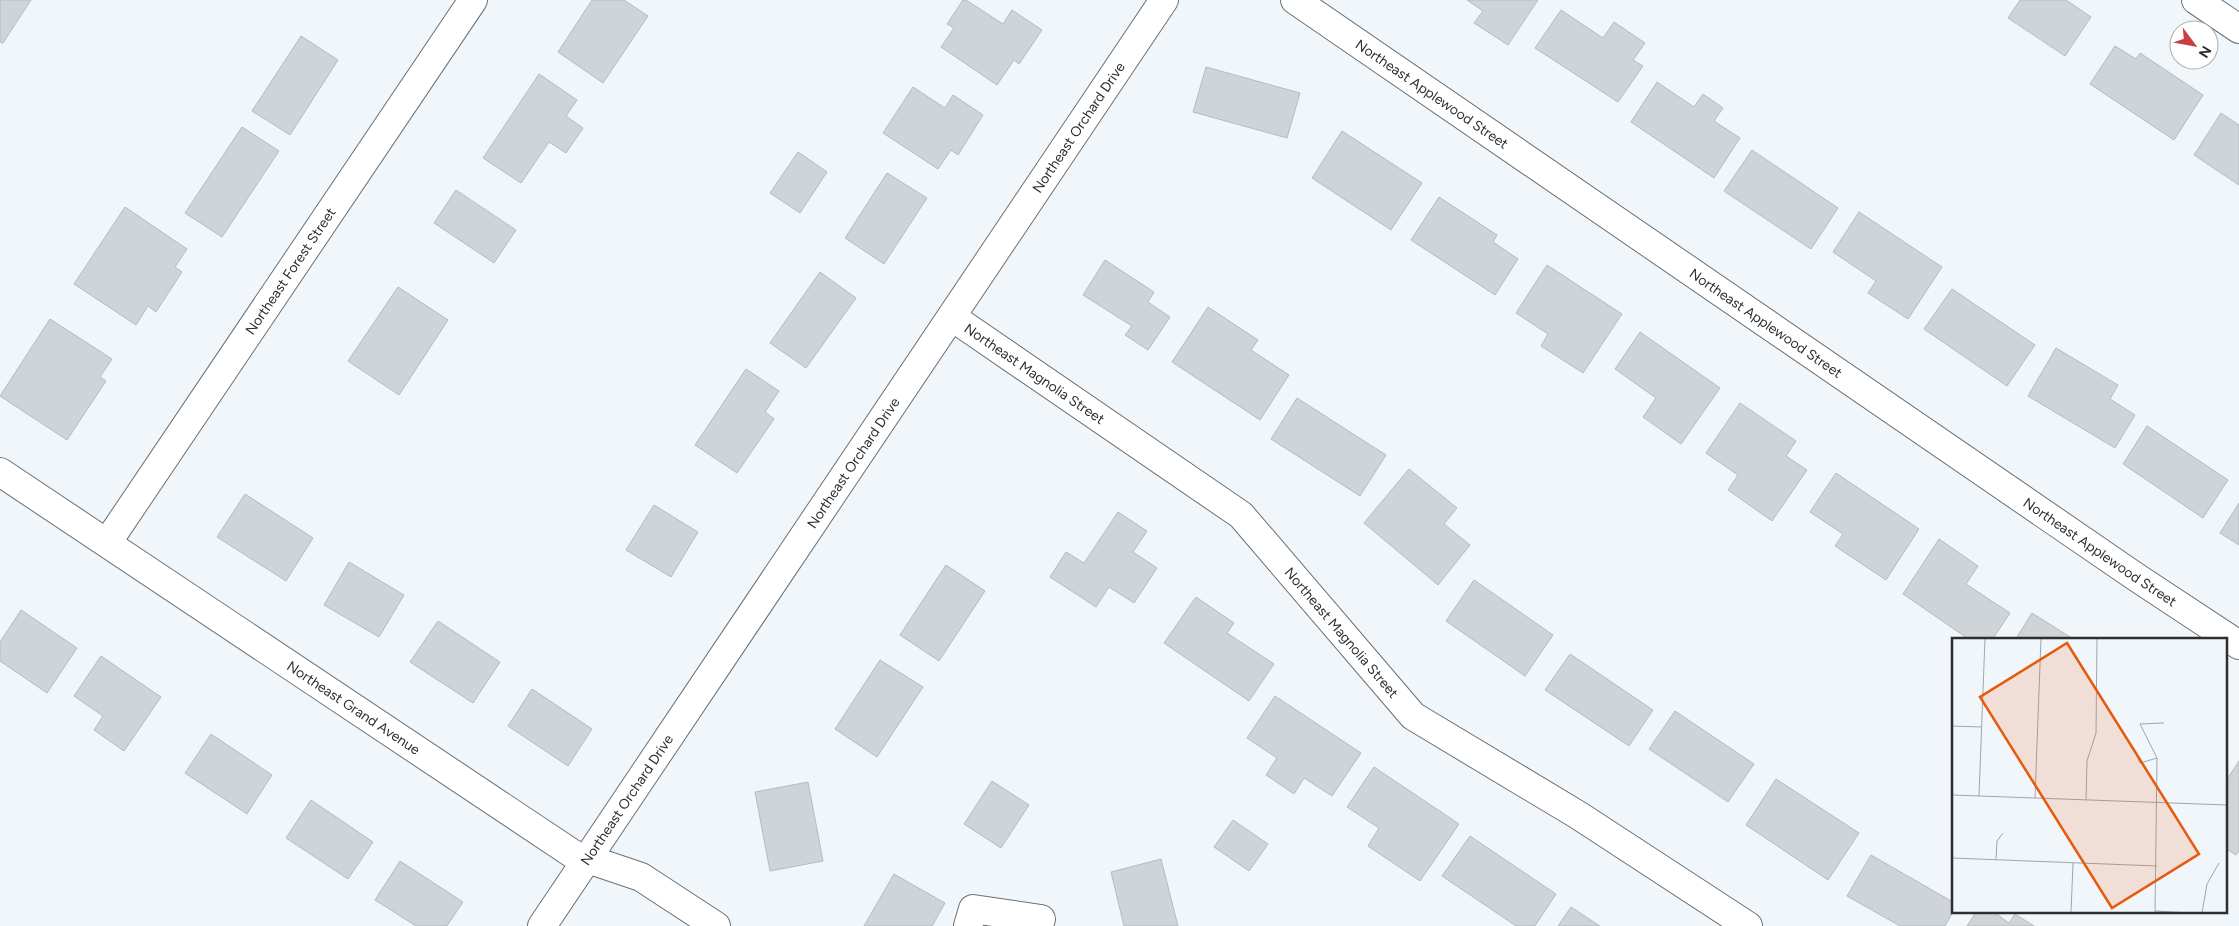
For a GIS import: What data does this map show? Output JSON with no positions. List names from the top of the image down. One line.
{"streets":{"street":["Northeast Applewood Street","Northeast Orchard Drive","Northeast Forest Street","Northeast Magnolia Street","Northeast Grand Avenue"]},"crossings":[["Northeast Orchard Drive","Northeast Magnolia Street"],["Northeast Orchard Drive","Northeast Grand Avenue"],["Northeast Forest Street","Northeast Grand Avenue"]],"north":"bottom right"}
